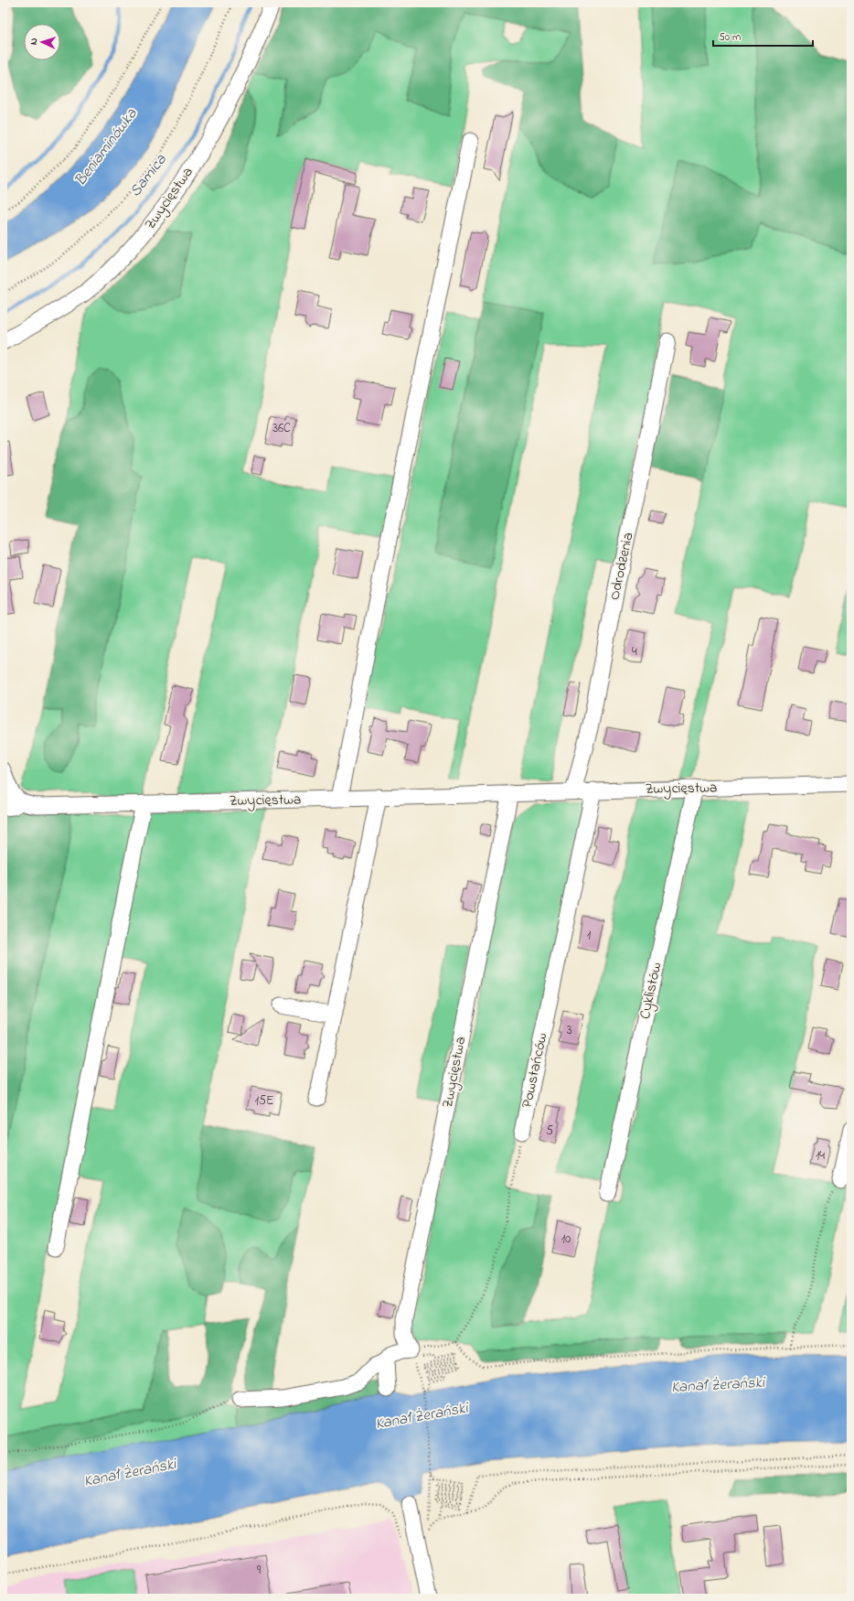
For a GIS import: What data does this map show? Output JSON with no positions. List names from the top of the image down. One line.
{"streets":{"street":["Zwycięstwa","Odrodzenia","Cyklistów","Powstańców"]},"crossings":[["Zwycięstwa","Odrodzenia"],["Zwycięstwa","Cyklistów"],["Zwycięstwa","Powstańców"]],"water":["Beniaminówka","Samica","Kanał Żerański"],"house_numbers":["36C","4","1","3","15E","5","14","10","9"],"scale_bar":"50 m","north":"left"}
